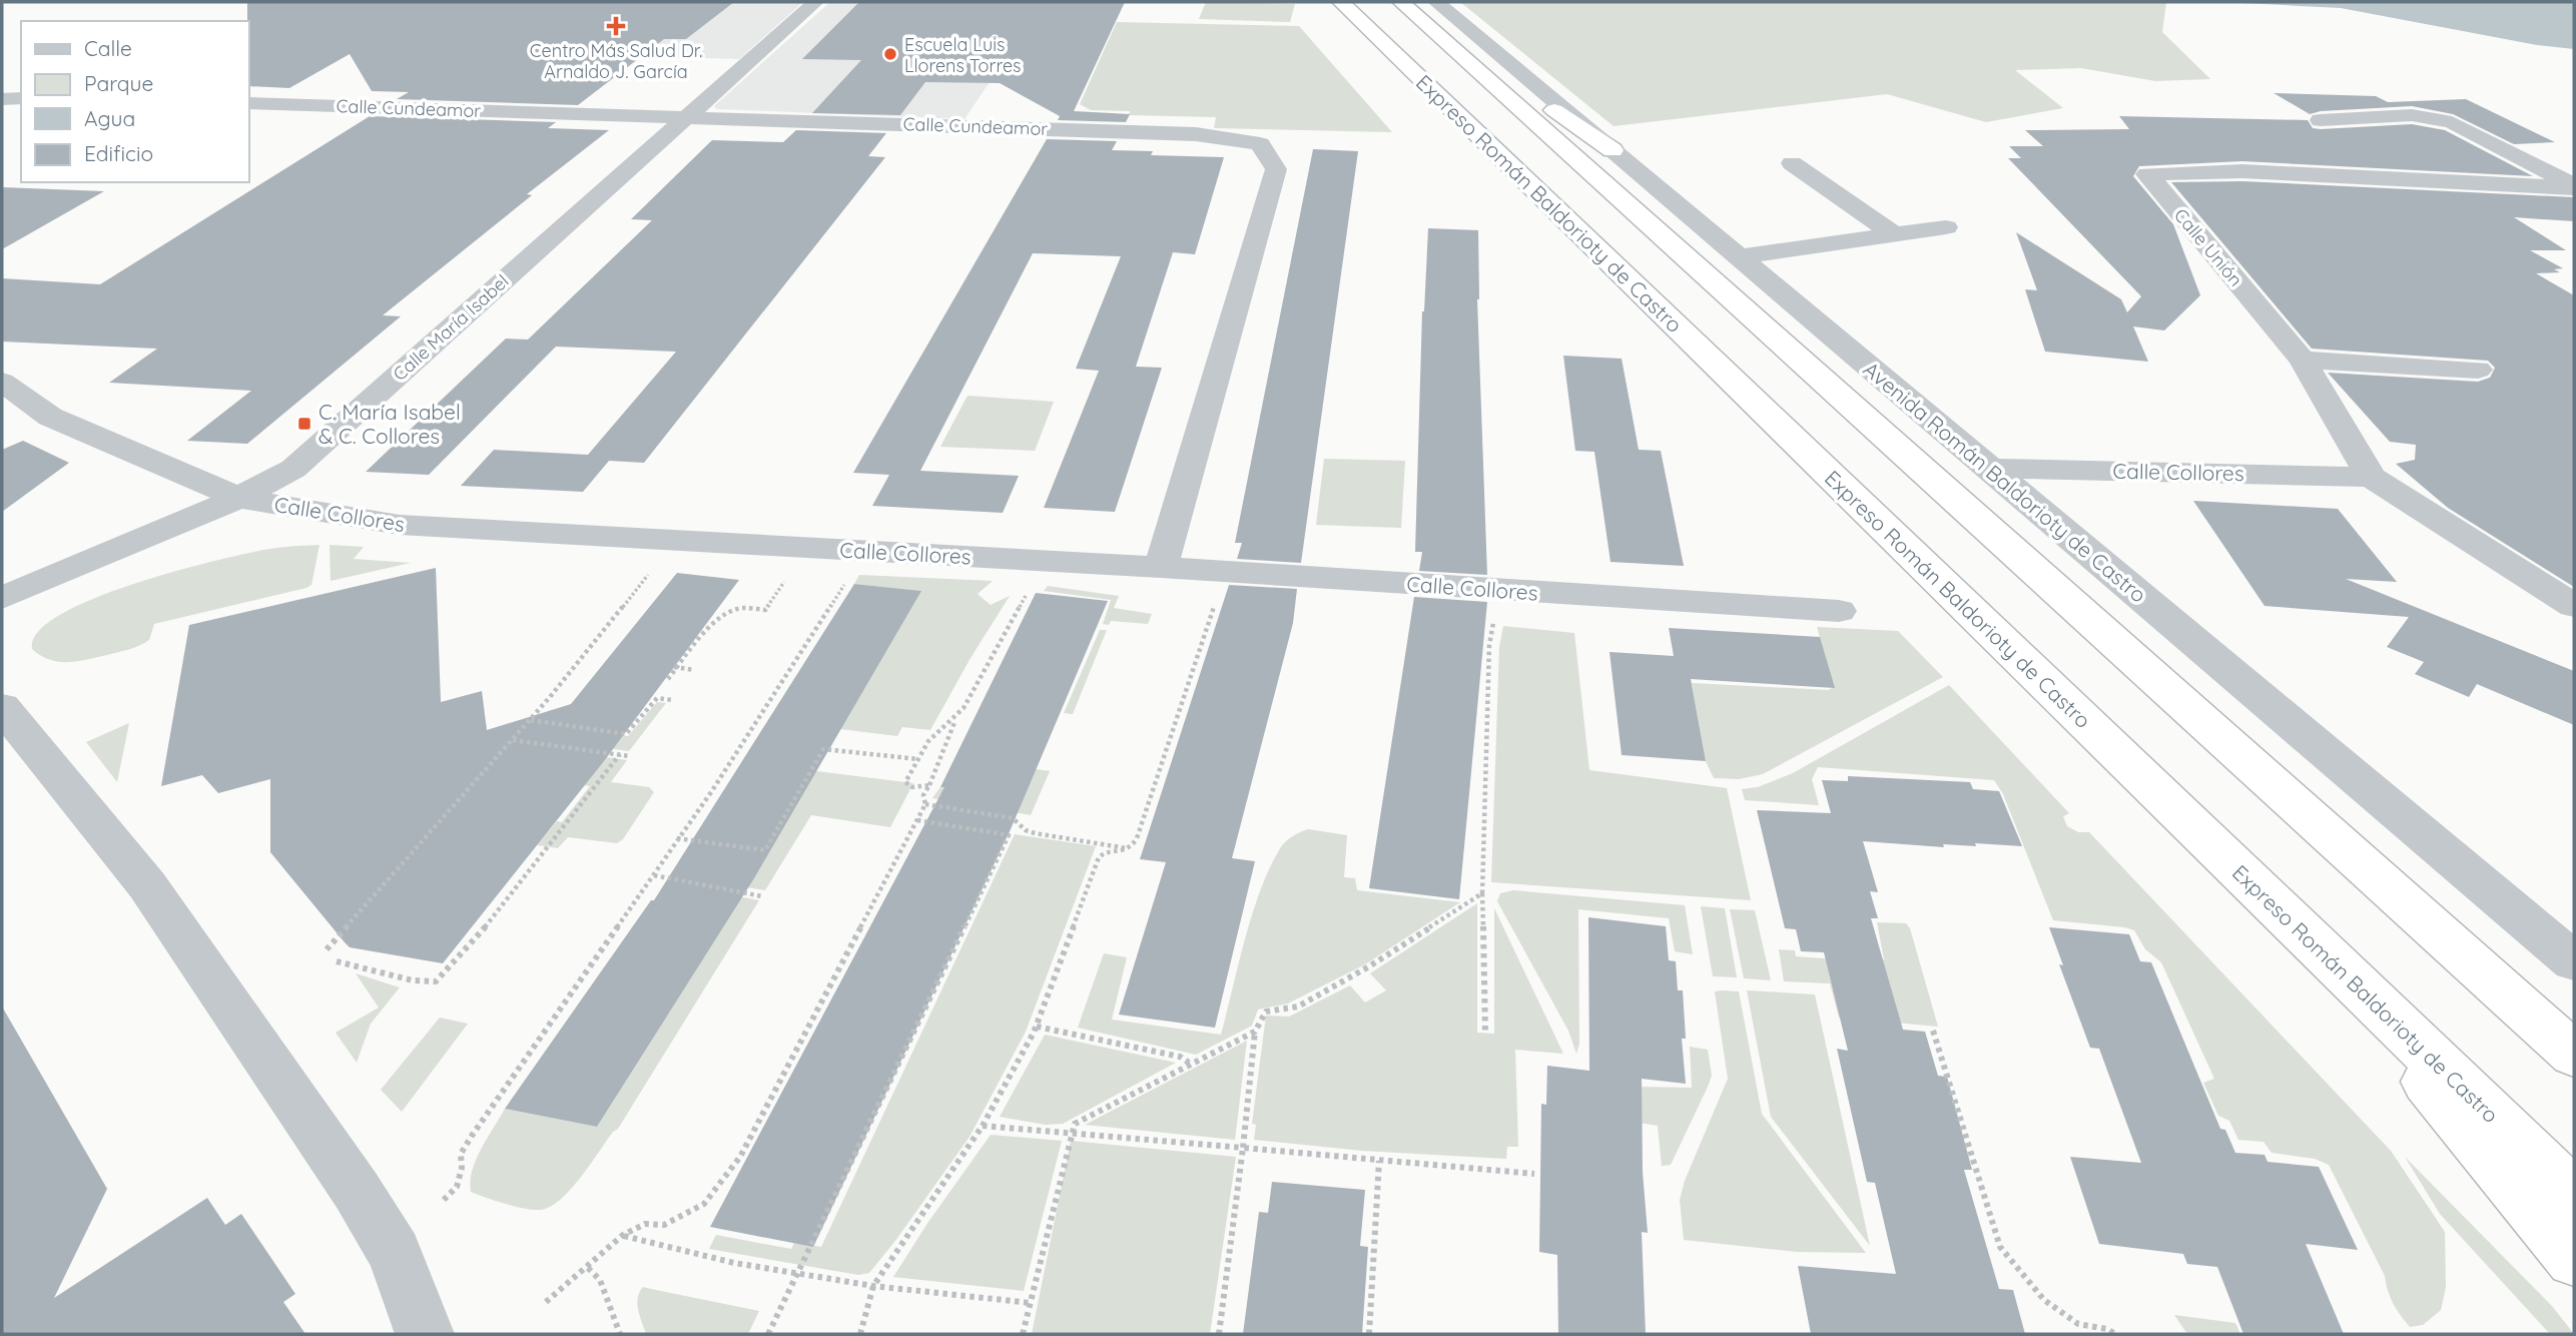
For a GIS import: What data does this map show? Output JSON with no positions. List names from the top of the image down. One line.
{"streets":{"highway":["Expreso Román Baldorioty de Castro"],"street":["Calle Cundeamor","Calle Unión","Calle María Isabel","Calle Collores","Avenida Román Baldorioty de Castro"]},"crossings":[["Calle Cundeamor","Calle María Isabel"],["Calle Cundeamor","Calle Collores"],["Calle Unión","Calle Collores"],["Calle María Isabel","Calle Collores"],["Calle Collores","Avenida Román Baldorioty de Castro"]],"places":{"health":["Centro Más Salud Dr. Arnaldo J. García"],"other":["Escuela Luis Llorens Torres"],"transit":["C. María Isabel & C. Collores"]},"legend":["Calle","Parque","Agua","Edificio"]}
